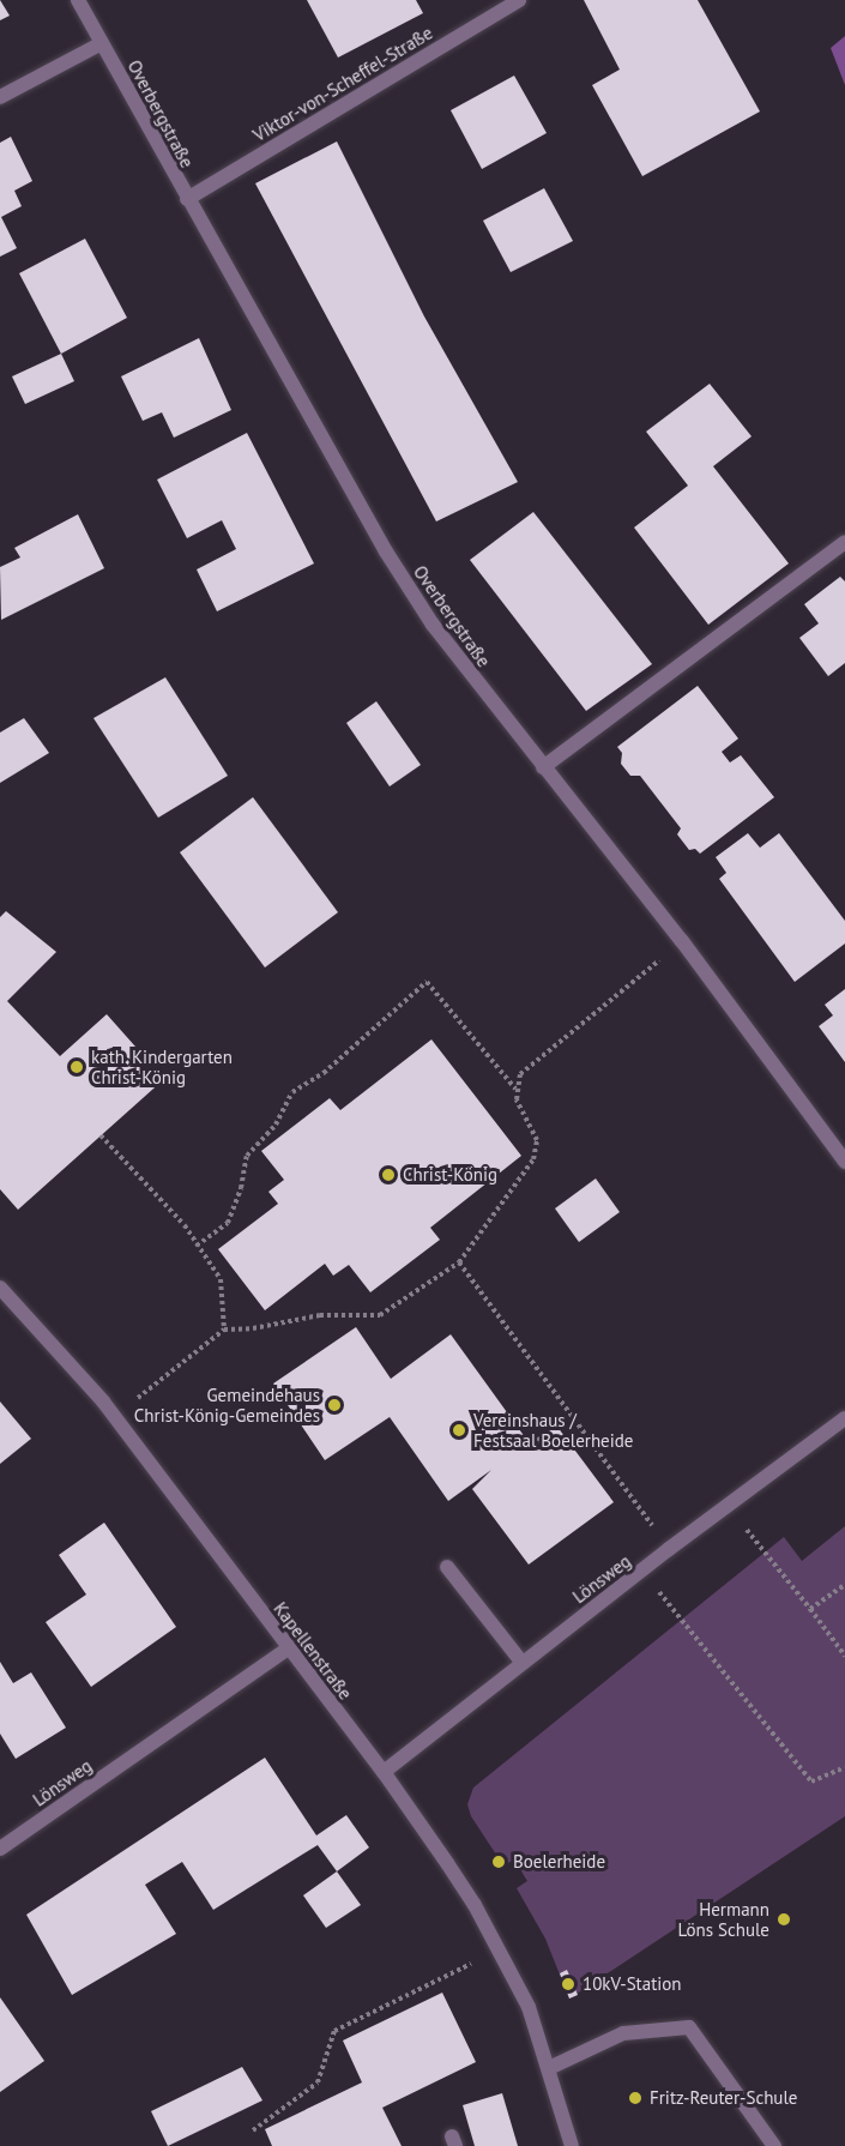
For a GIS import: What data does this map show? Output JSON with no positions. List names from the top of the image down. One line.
{"streets":{"street":["Viktor-von-Scheffel-Straße","Overbergstraße","Lönsweg","Kapellenstraße"]},"crossings":[["Viktor-von-Scheffel-Straße","Overbergstraße"],["Lönsweg","Kapellenstraße"]],"places":["kath. Kindergarten Christ-König","Christ-König","Gemeindehaus Christ-König-Gemeindes","Vereinshaus / Festsaal Boelerheide","Boelerheide","Hermann Löns Schule","10kV-Station","Fritz-Reuter-Schule"]}
